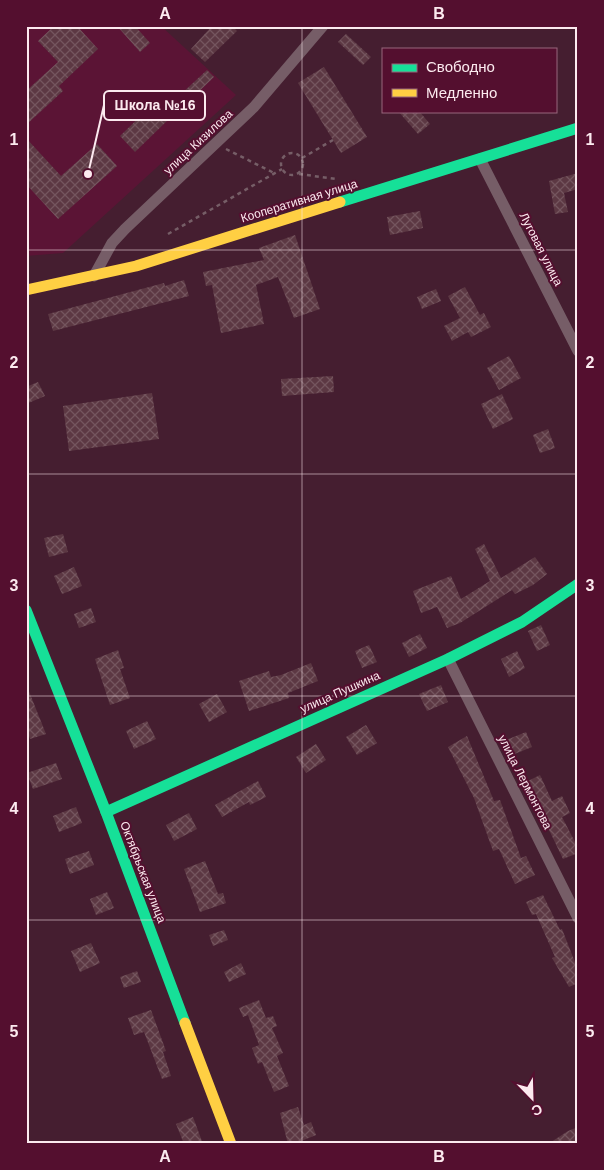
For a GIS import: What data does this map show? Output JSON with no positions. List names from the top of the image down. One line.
{"streets":{"street":["улица Кизилова","Кооперативная улица","Луговая улица","улица Пушкина","улица Лермонтова","Октябрьская улица"]},"crossings":[["улица Кизилова","Кооперативная улица"],["Кооперативная улица","Луговая улица"],["улица Пушкина","улица Лермонтова"],["улица Пушкина","Октябрьская улица"]],"places":["Школа №16"],"legend":["Свободно","Медленно"],"north":"bottom right","grid":{"columns":["A","B"],"rows":["1","2","3","4","5"]}}
